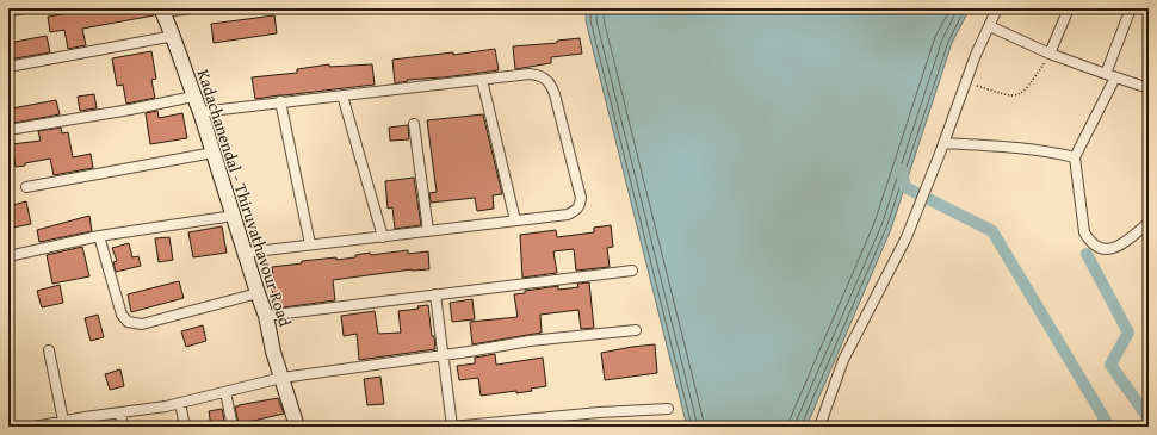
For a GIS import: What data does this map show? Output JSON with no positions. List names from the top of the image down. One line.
{"streets":{"main road":["Kadachanendal - Thiruvathavour Road"]}}
